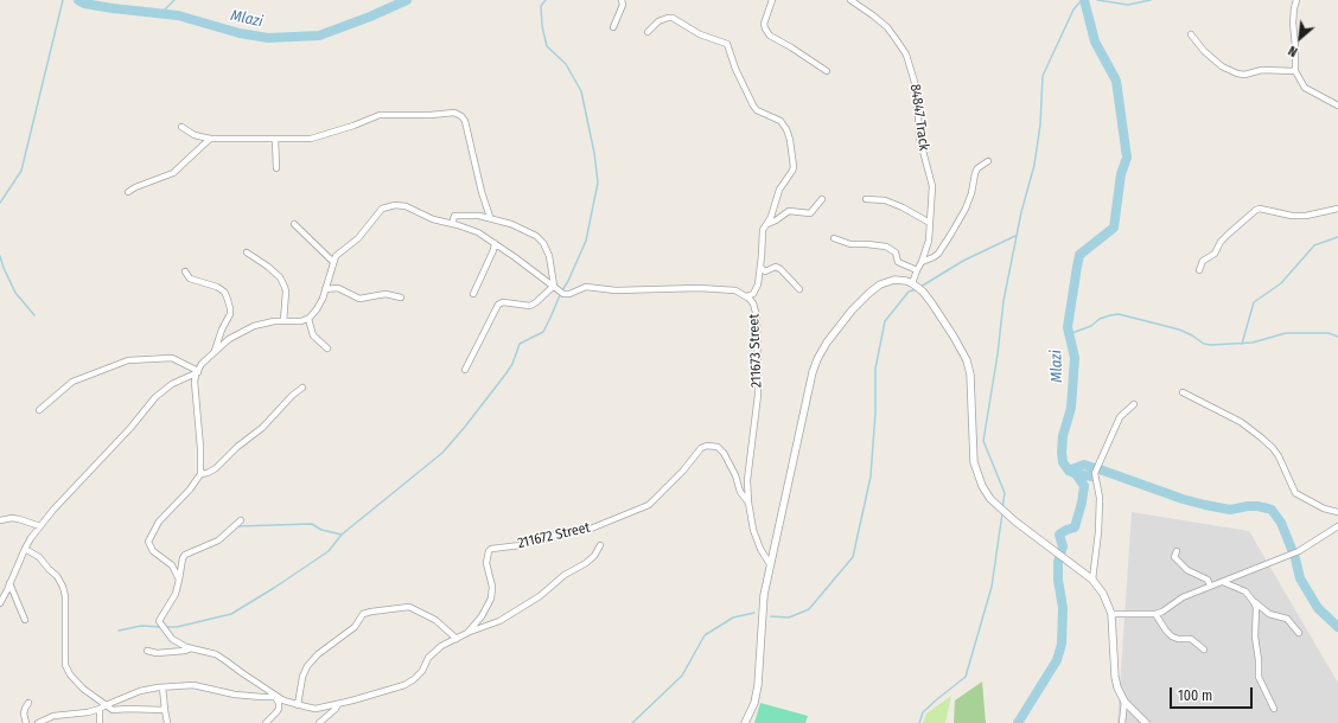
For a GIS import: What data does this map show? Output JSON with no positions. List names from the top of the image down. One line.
{"streets":{"street":["84847 Track","211673 Street","211672 Street"]},"crossings":[["211673 Street","211672 Street"]],"water":["Mlazi"],"scale_bar":"100 m","north":"bottom left"}
